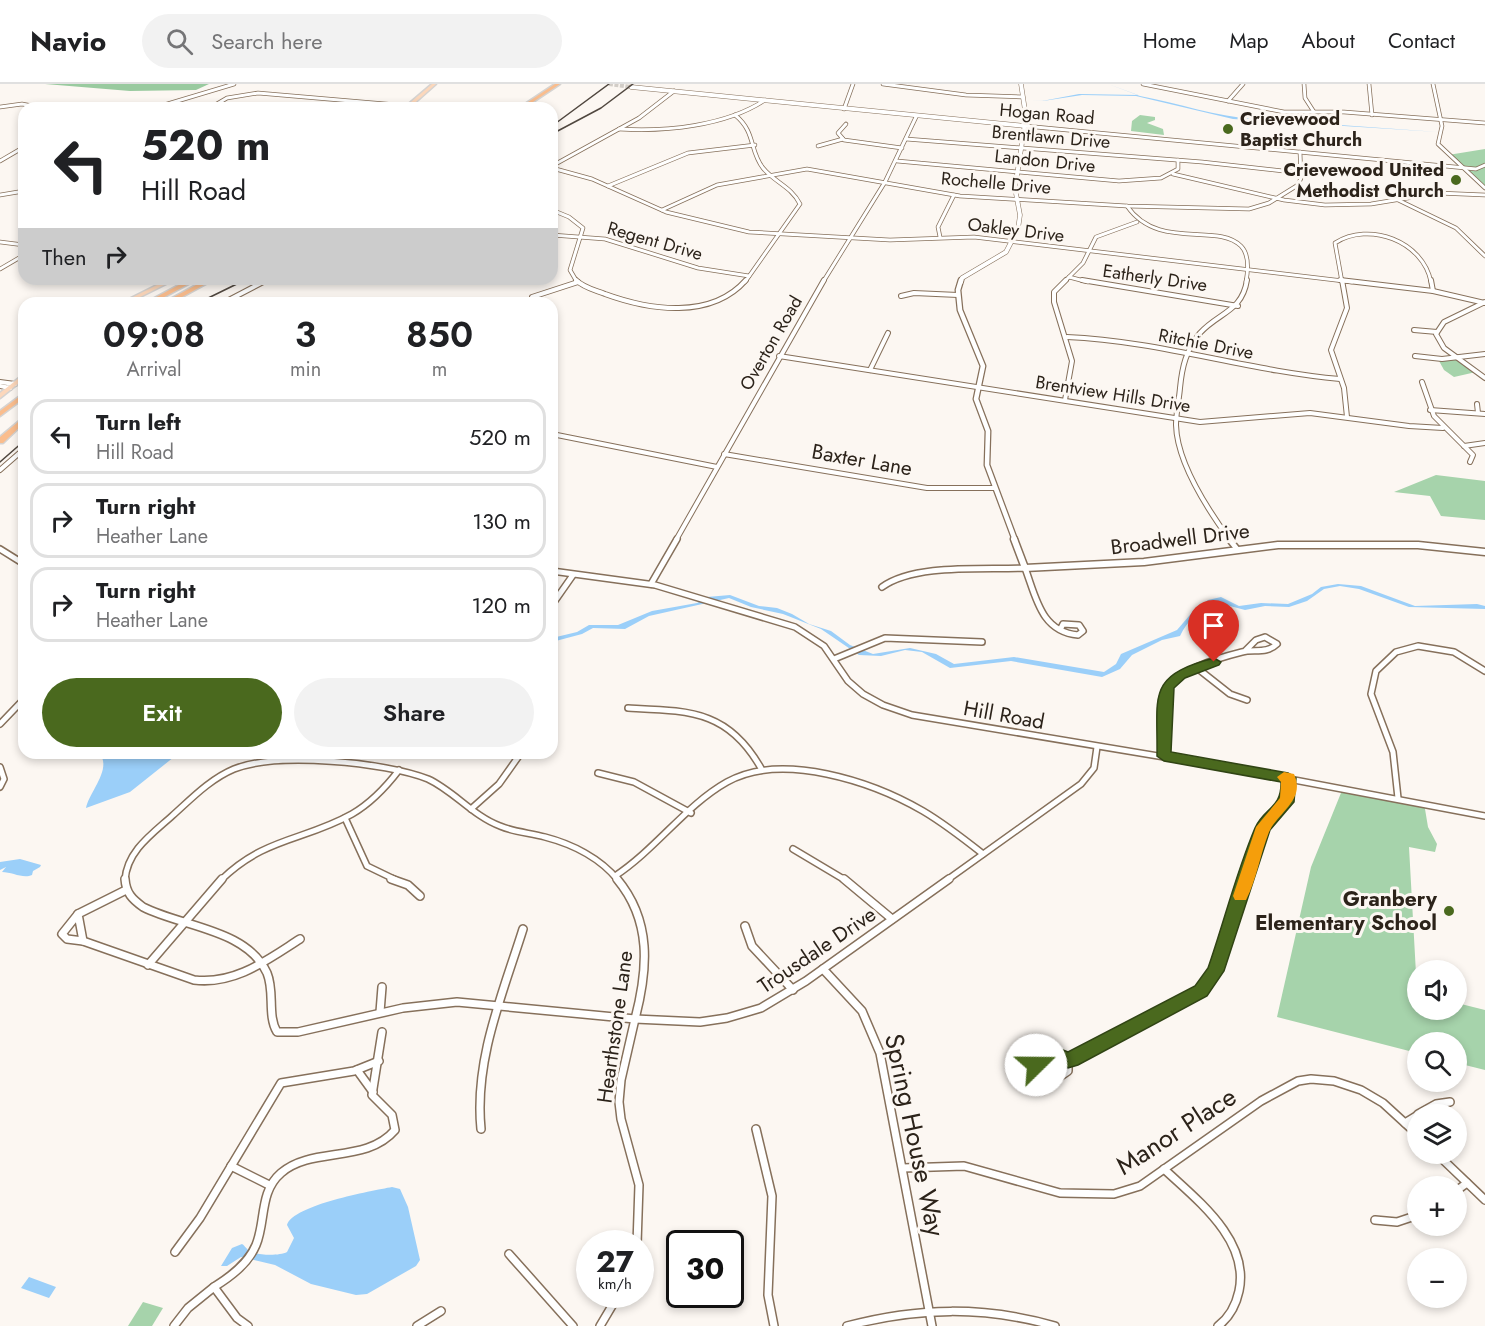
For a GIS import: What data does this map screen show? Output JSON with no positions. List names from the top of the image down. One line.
{"streets":{"street":["Hogan Road","Brentlawn Drive","Landon Drive","Rochelle Drive","Oakley Drive","Regent Drive","Eatherly Drive","Overton Road","Ritchie Drive","Brentview Hills Drive","Baxter Lane","Broadwell Drive","Hill Road","Trousdale Drive","Hearthstone Lane","Manor Place","Spring House Way"]},"crossings":[["Hogan Road","Overton Road"],["Brentlawn Drive","Rochelle Drive"],["Brentlawn Drive","Overton Road"],["Landon Drive","Overton Road"],["Rochelle Drive","Oakley Drive"],["Rochelle Drive","Overton Road"],["Oakley Drive","Overton Road"],["Overton Road","Brentview Hills Drive"],["Overton Road","Baxter Lane"],["Overton Road","Hill Road"],["Hill Road","Trousdale Drive"],["Trousdale Drive","Hearthstone Lane"],["Trousdale Drive","Spring House Way"],["Manor Place","Spring House Way"]],"places":["Crievewood Baptist Church","Crievewood United Methodist Church","Granbery Elementary School"],"page":{"header":"Navio","search":"Search here","nav":["Home","Map","About","Contact"],"turn":["520 m","Hill Road"],"then":"Then","eta":["09:08","Arrival","3","min","850","m"],"list":[{"name":"Turn left","note":"Hill Road","value":"520 m"},{"name":"Turn right","note":"Heather Lane","value":"130 m"},{"name":"Turn right","note":"Heather Lane","value":"120 m"}],"buttons":["Exit","Share"],"map_buttons":["+","−"],"speed":"27 km/h","limit":"30"}}
